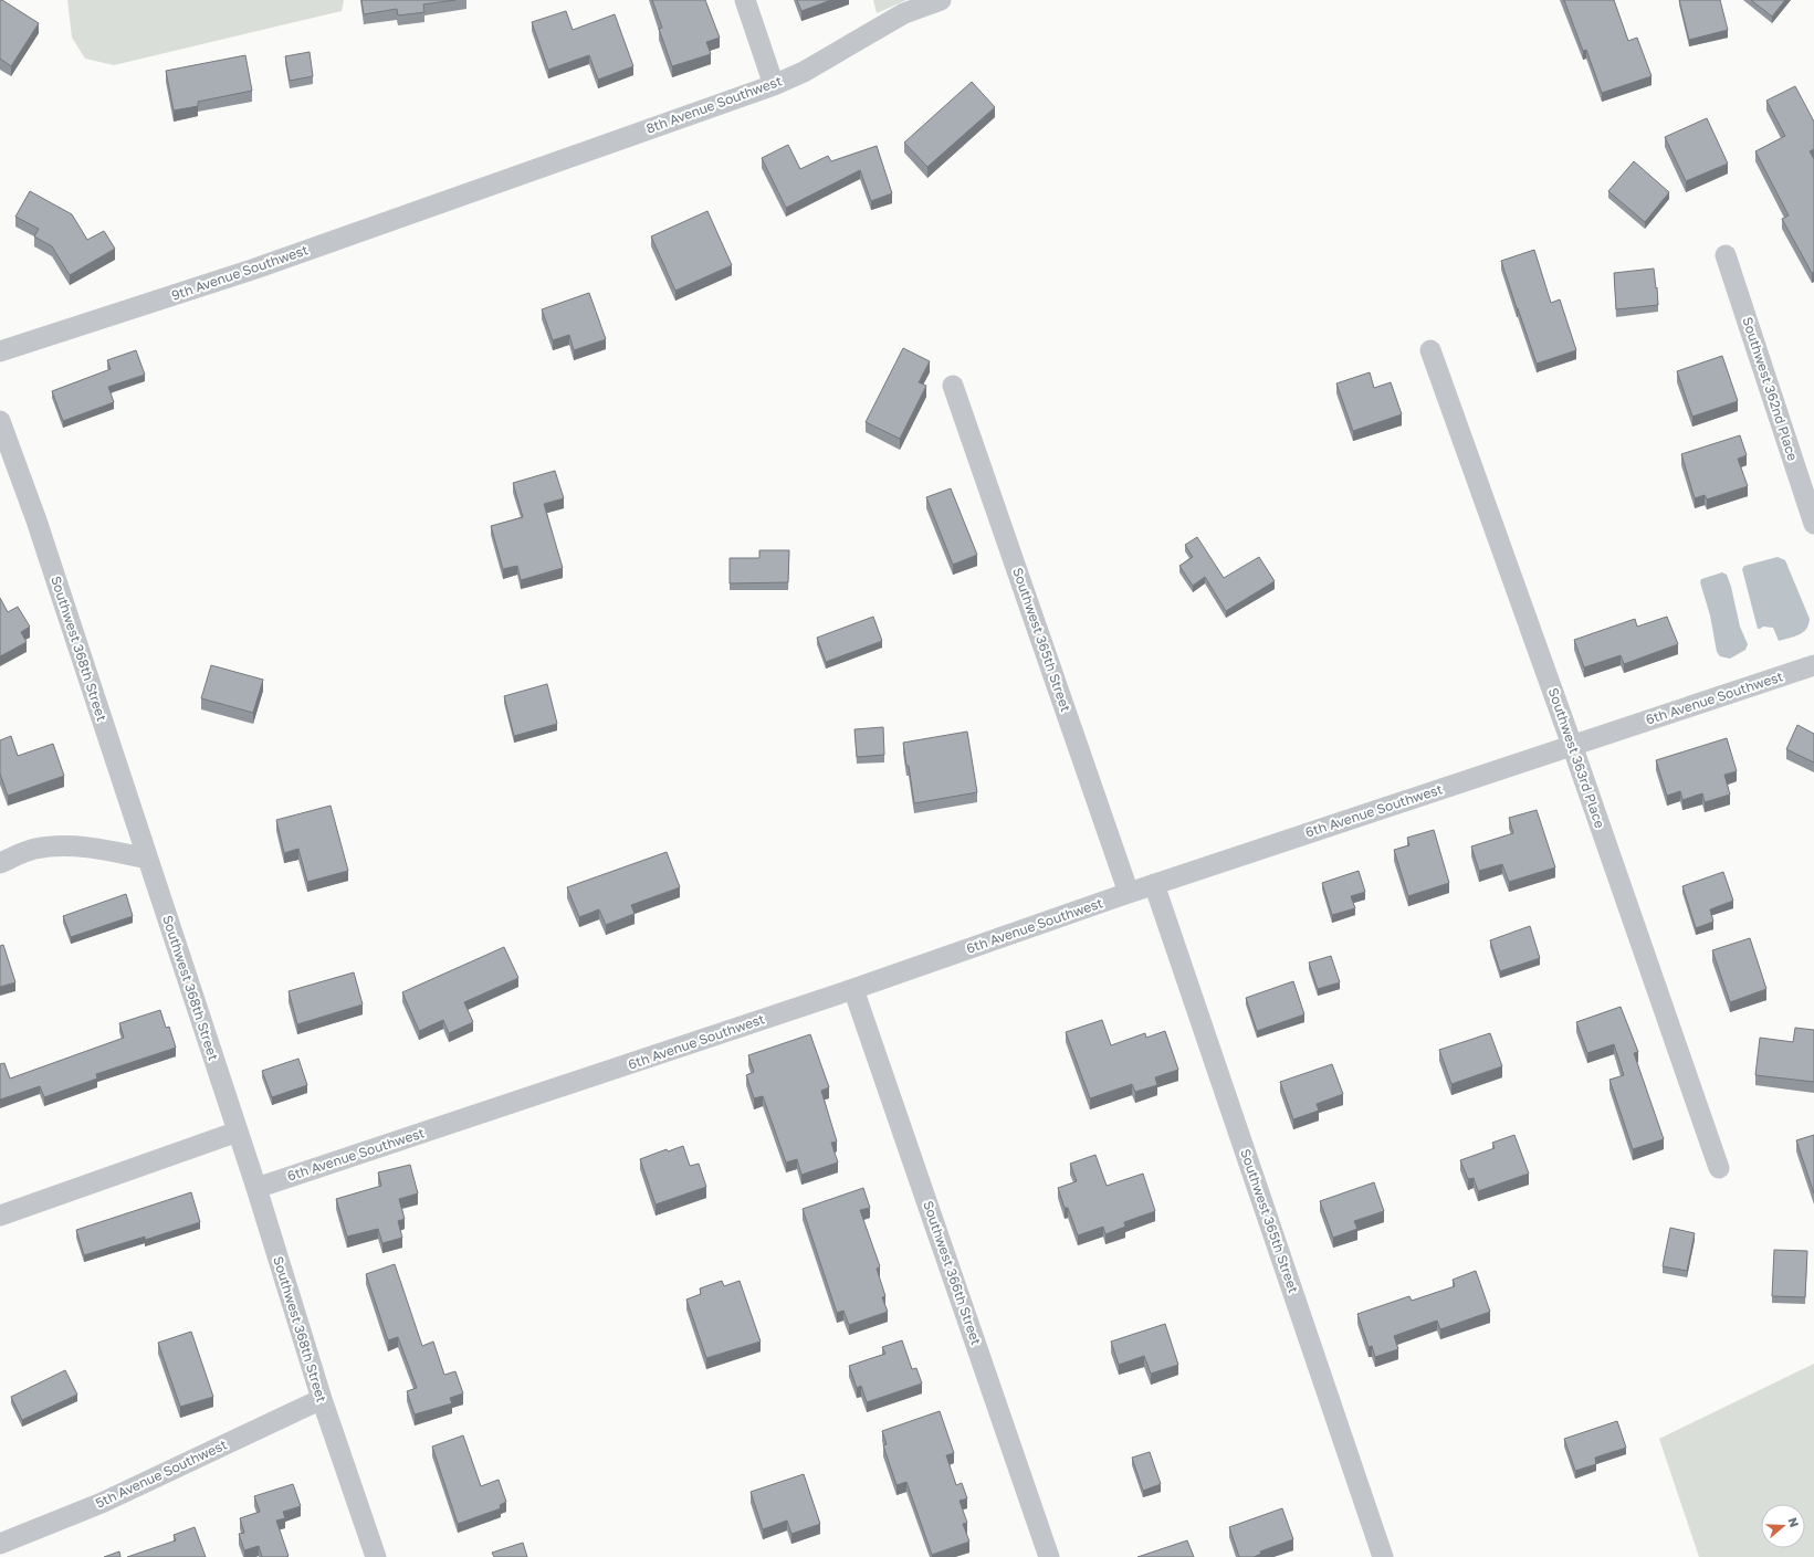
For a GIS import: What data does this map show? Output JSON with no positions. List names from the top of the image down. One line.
{"streets":{"street":["8th Avenue Southwest","9th Avenue Southwest","Southwest 362nd Place","Southwest 365th Street","Southwest 368th Street","6th Avenue Southwest","Southwest 363rd Place","Southwest 366th Street","5th Avenue Southwest"]},"crossings":[["8th Avenue Southwest","9th Avenue Southwest"],["Southwest 365th Street","6th Avenue Southwest"],["Southwest 368th Street","6th Avenue Southwest"],["Southwest 368th Street","5th Avenue Southwest"],["6th Avenue Southwest","Southwest 363rd Place"],["6th Avenue Southwest","Southwest 366th Street"]],"north":"right"}
